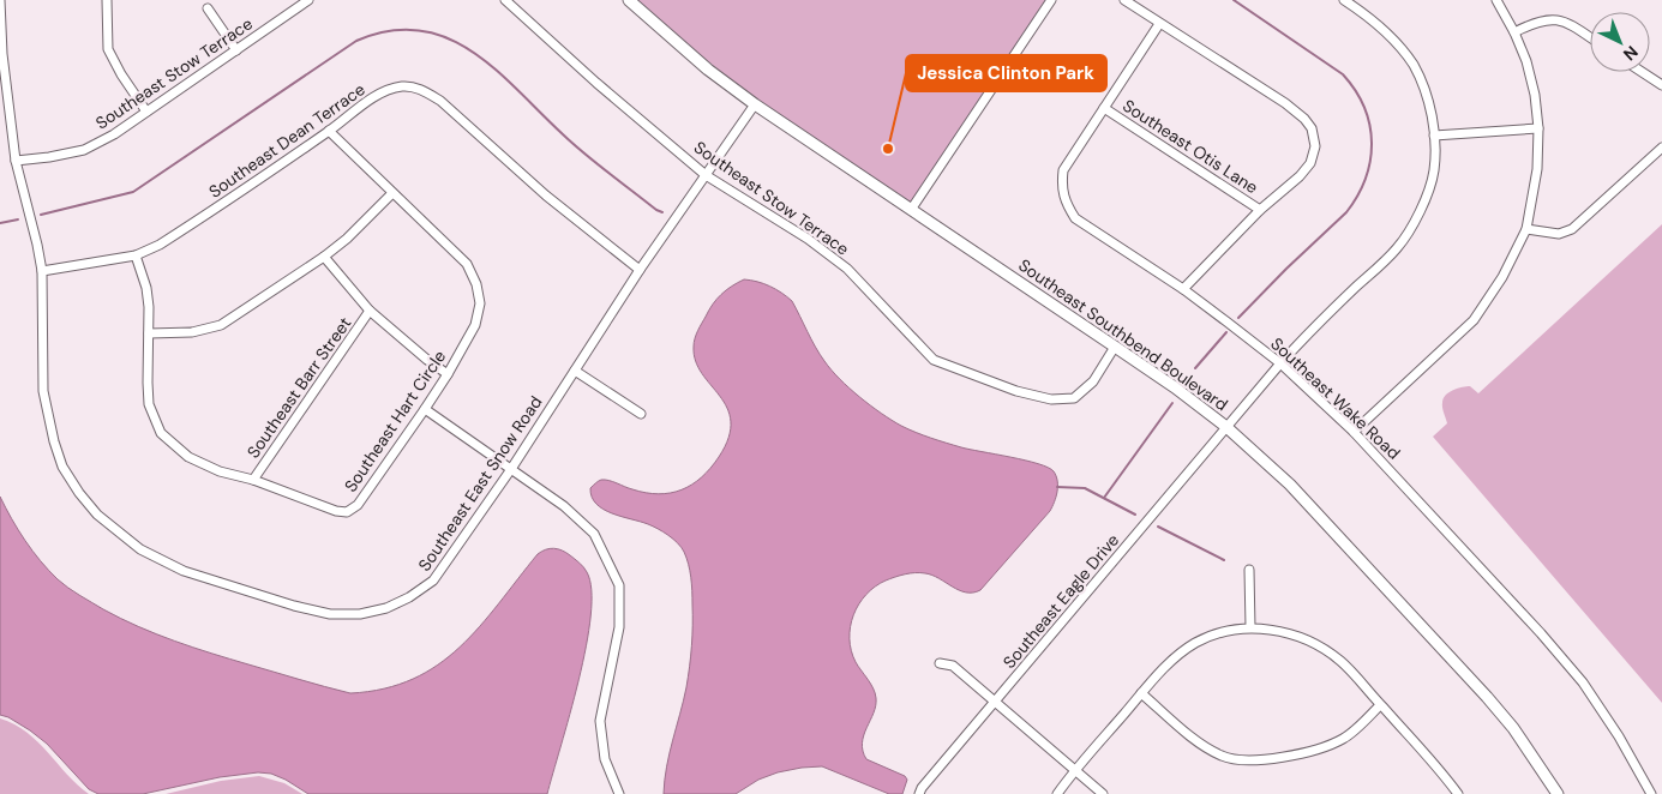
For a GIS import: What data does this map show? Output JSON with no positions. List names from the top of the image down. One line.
{"streets":{"street":["Southeast Stow Terrace","Southeast Dean Terrace","Southeast Otis Lane","Southeast Southbend Boulevard","Southeast Barr Street","Southeast Wake Road","Southeast Hart Circle","Southeast East Snow Road","Southeast Eagle Drive"]},"crossings":[["Southeast Stow Terrace","Southeast Southbend Boulevard"],["Southeast Stow Terrace","Southeast East Snow Road"],["Southeast Dean Terrace","Southeast Hart Circle"],["Southeast Dean Terrace","Southeast East Snow Road"],["Southeast Otis Lane","Southeast Wake Road"],["Southeast Southbend Boulevard","Southeast East Snow Road"],["Southeast Southbend Boulevard","Southeast Eagle Drive"],["Southeast Barr Street","Southeast Hart Circle"],["Southeast Wake Road","Southeast Eagle Drive"]],"places":["Jessica Clinton Park"],"north":"bottom right"}
